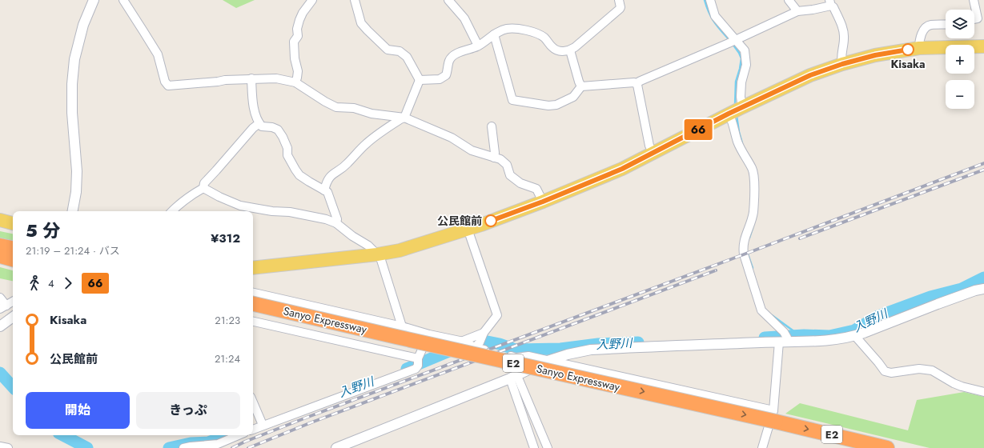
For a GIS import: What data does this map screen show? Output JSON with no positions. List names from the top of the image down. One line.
{"streets":{"highway":["Sanyo Expressway","E2"]},"water":["入野川"],"places":["Kisaka","公民館前"],"lines":["bus line 66"],"page":{"on_map":"66","map_buttons":["+","−"],"heading":["5 分","21:19 – 21:24 · バス","¥312"],"legs":["4","66"],"list":[{"name":"Kisaka","value":"21:23"},{"name":"公民館前","value":"21:24"}],"buttons":["開始","きっぷ"]}}
